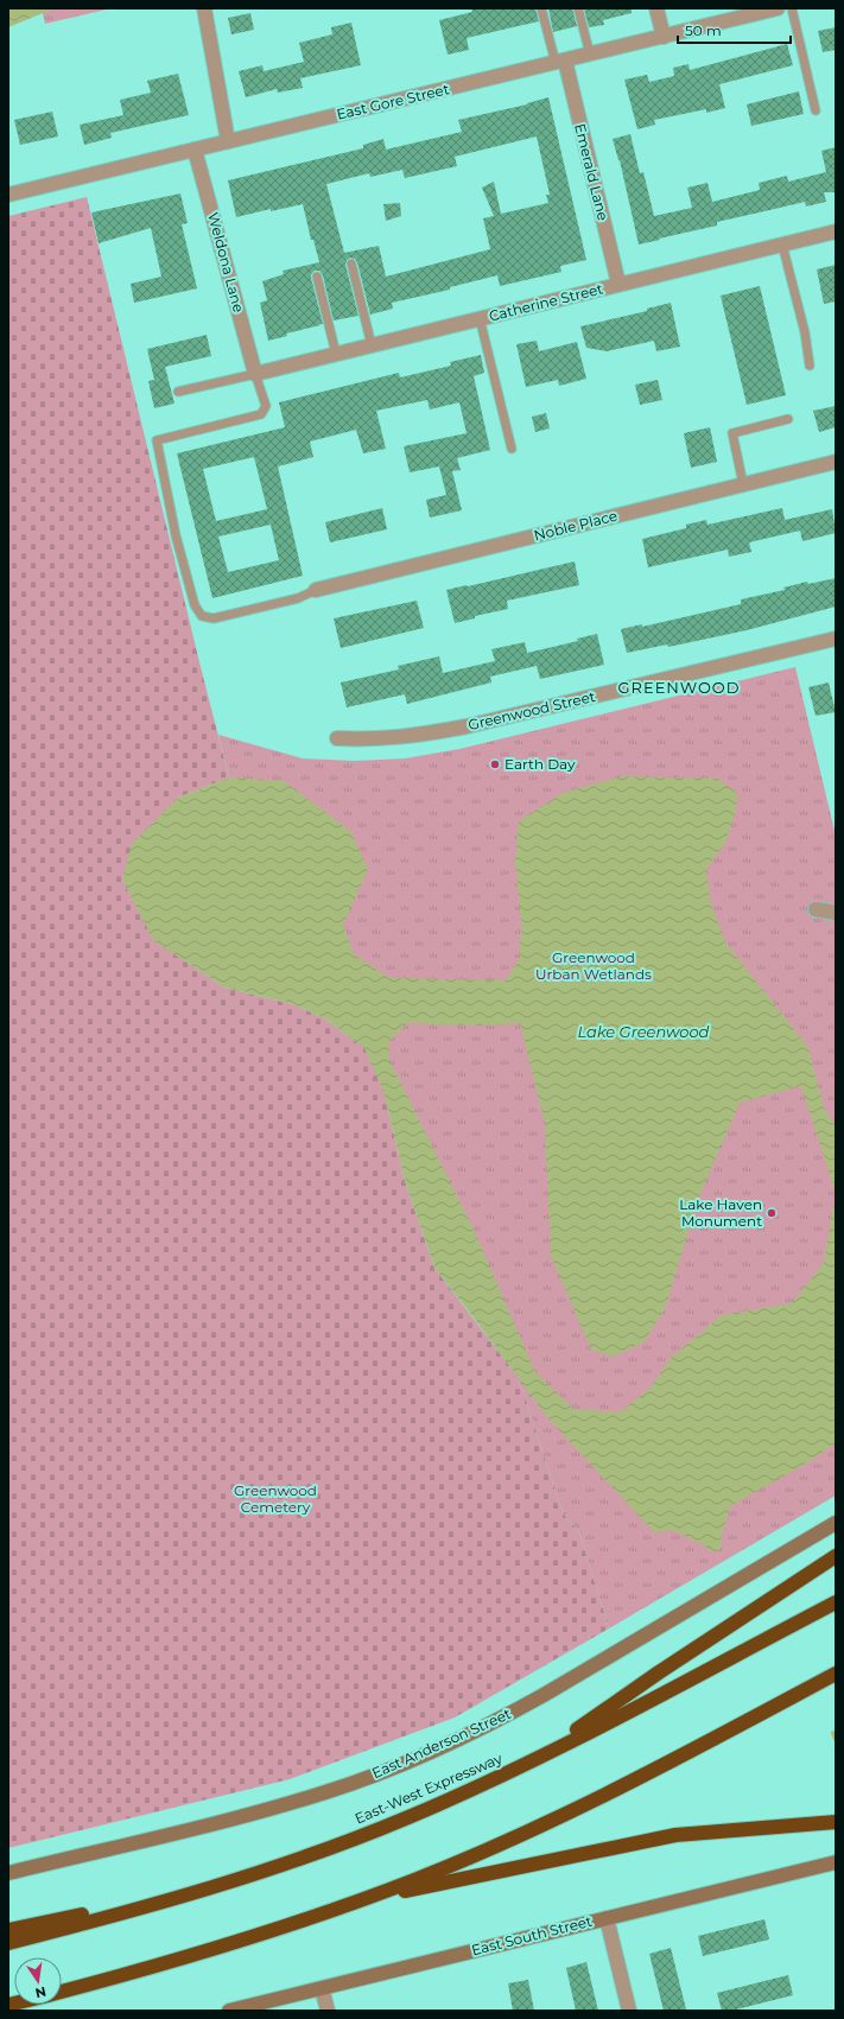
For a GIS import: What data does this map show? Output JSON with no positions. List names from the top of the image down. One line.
{"streets":{"highway":["East-West Expressway"],"main road":["East Anderson Street","East South Street"],"street":["East Gore Street","Emerald Lane","Weldona Lane","Catherine Street","Noble Place","Greenwood Street"]},"crossings":[["East Gore Street","Emerald Lane"],["East Gore Street","Weldona Lane"],["Emerald Lane","Catherine Street"],["Weldona Lane","Catherine Street"]],"districts":["GREENWOOD"],"water":["Lake Greenwood"],"parks":["Greenwood Urban Wetlands","Greenwood Cemetery"],"places":["Earth Day","Lake Haven Monument"],"scale_bar":"50 m","north":"bottom"}
